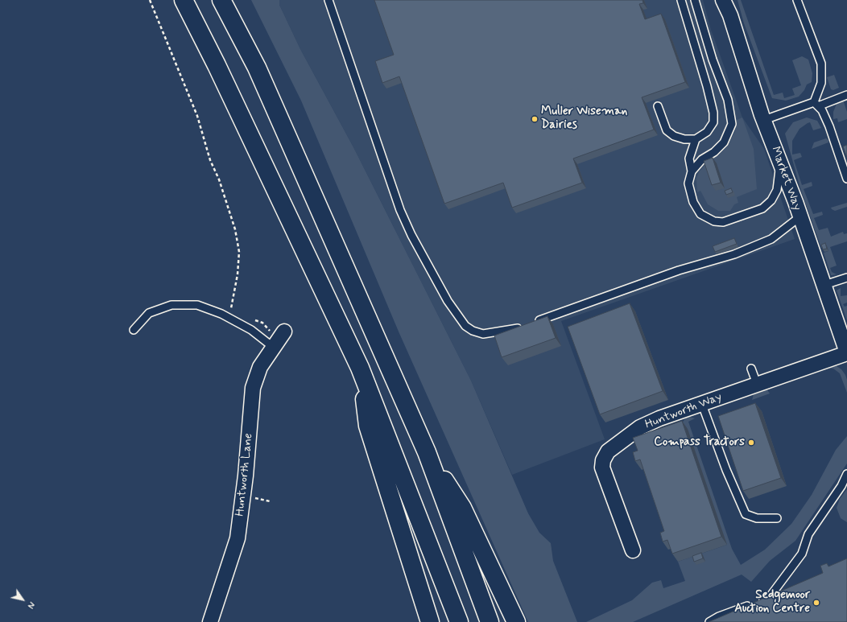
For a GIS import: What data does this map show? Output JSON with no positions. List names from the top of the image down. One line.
{"streets":{"street":["Market Way","Huntworth Way","Huntworth Lane"]},"crossings":[["Market Way","Huntworth Way"]],"places":["Muller Wiseman Dairies","Compass Tractors","Sedgemoor Auction Centre"],"north":"bottom right"}
